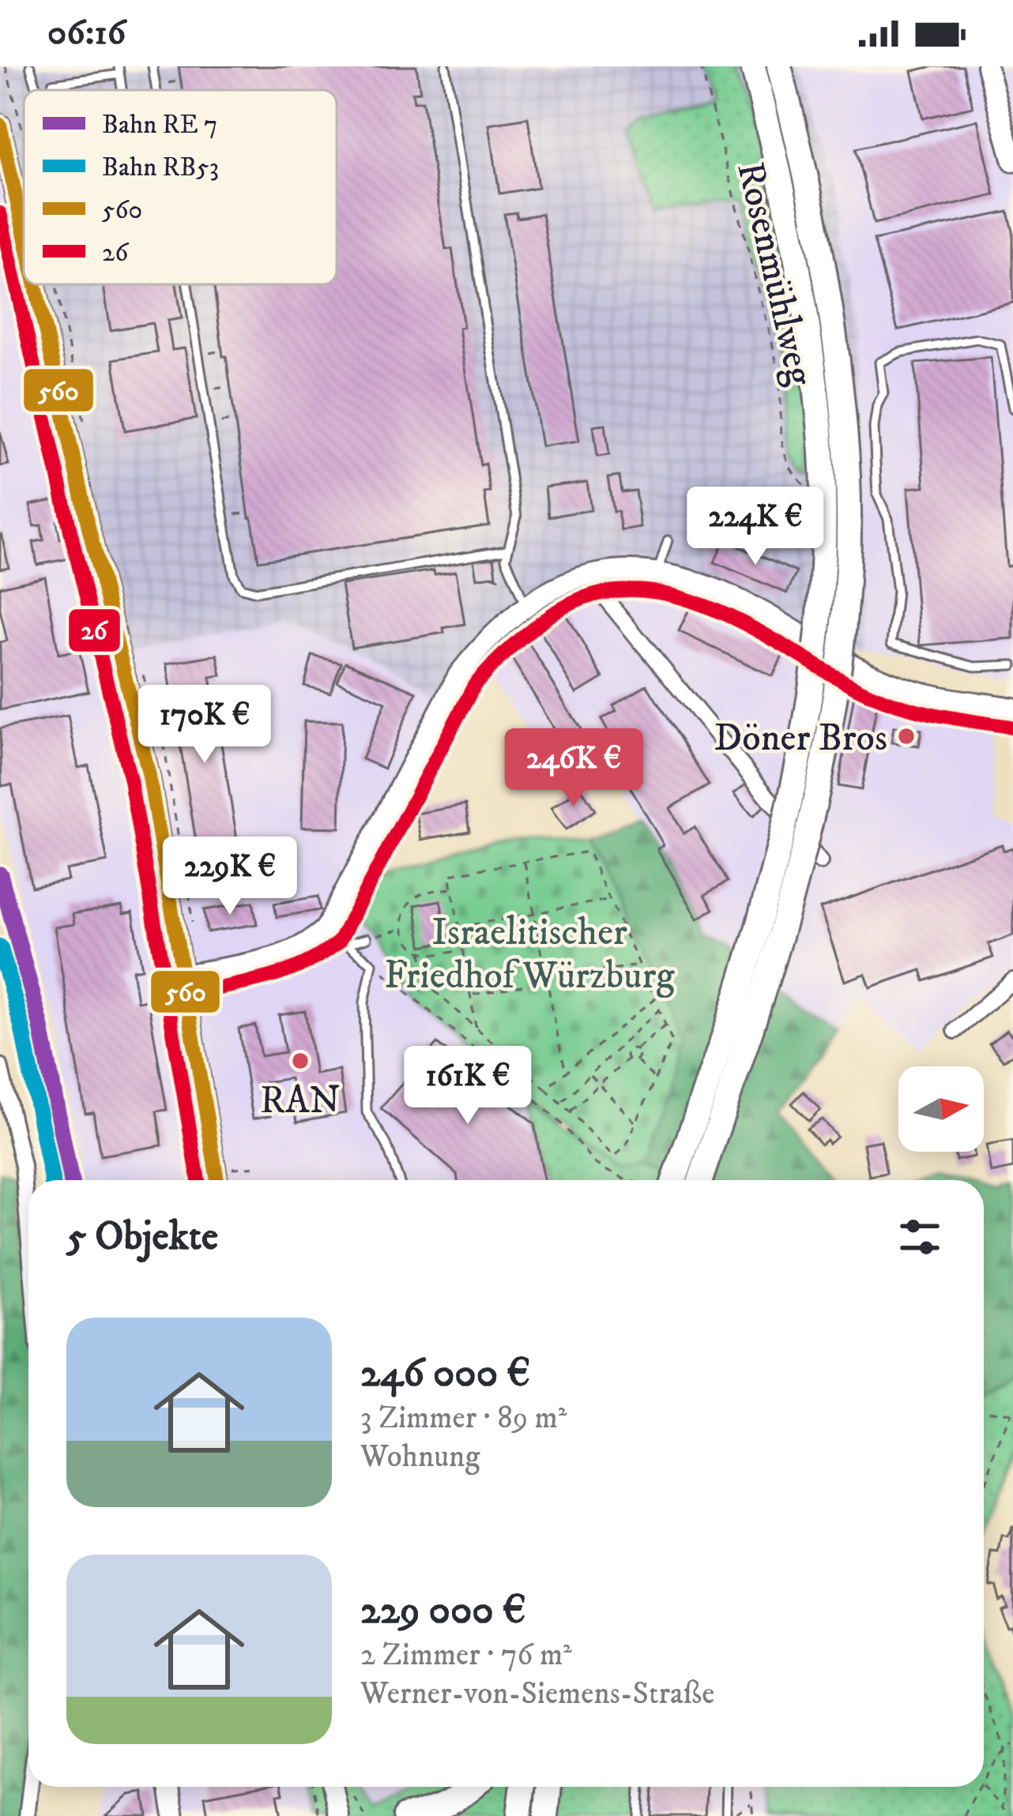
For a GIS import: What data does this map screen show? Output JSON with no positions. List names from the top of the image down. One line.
{"streets":{"path":["Rosenmühlweg"]},"parks":["Israelitischer Friedhof Würzburg"],"places":["Döner Bros","RAN"],"lines":["transit line 560","transit line 26","rail line RB53"],"legend":["Bahn RE 7","Bahn RB53","560","26"],"north":"right","page":{"status":"06:16","price":["224K €","170K €","246K €","229K €","161K €"],"heading":"5 Objekte","list":[{"name":"246 000 €","note":"3 Zimmer · 89 m² · Wohnung"},{"name":"229 000 €","note":"2 Zimmer · 76 m² · Werner-von-Siemens-Straße"}]}}
